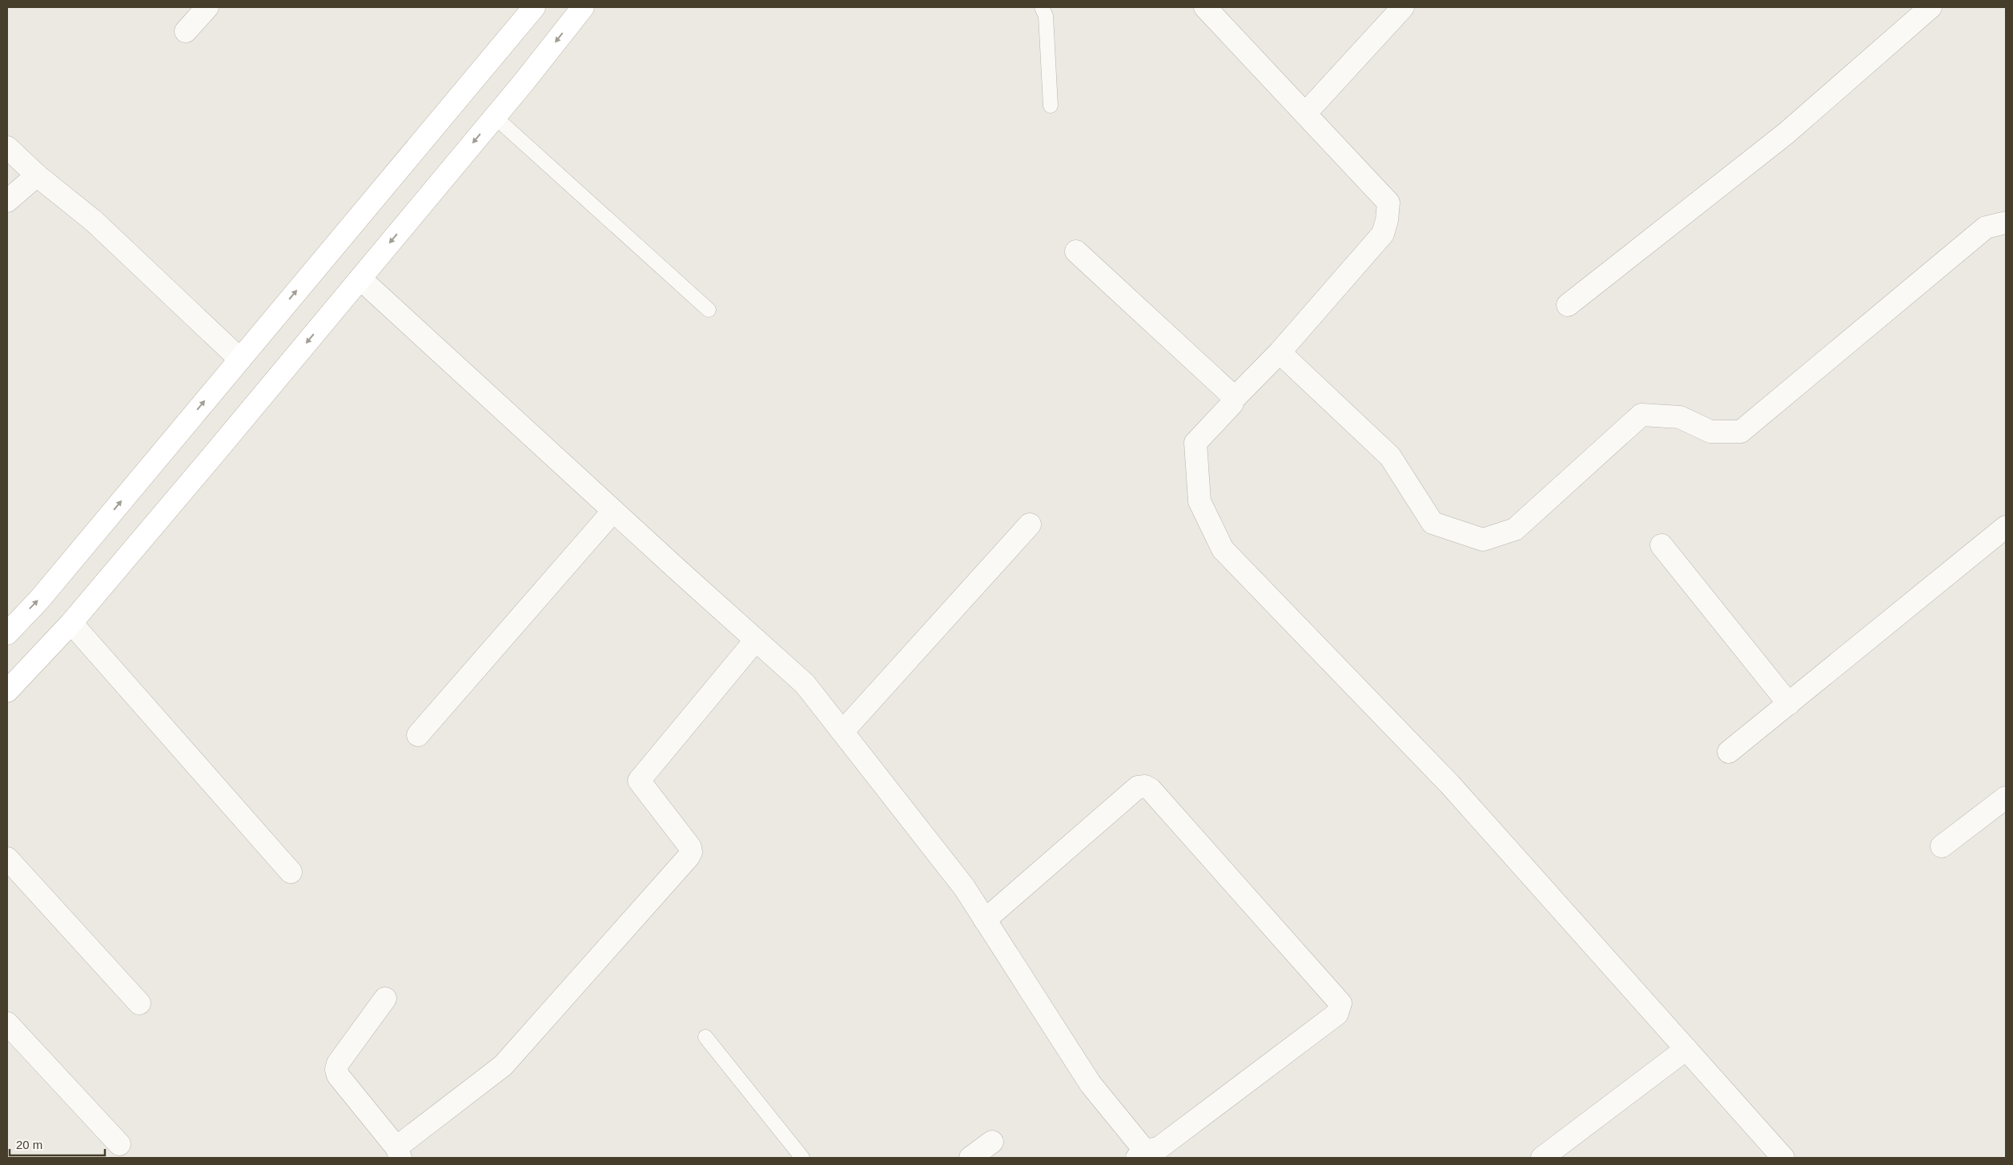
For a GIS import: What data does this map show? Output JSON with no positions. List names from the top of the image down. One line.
{"scale_bar":"20 m"}
